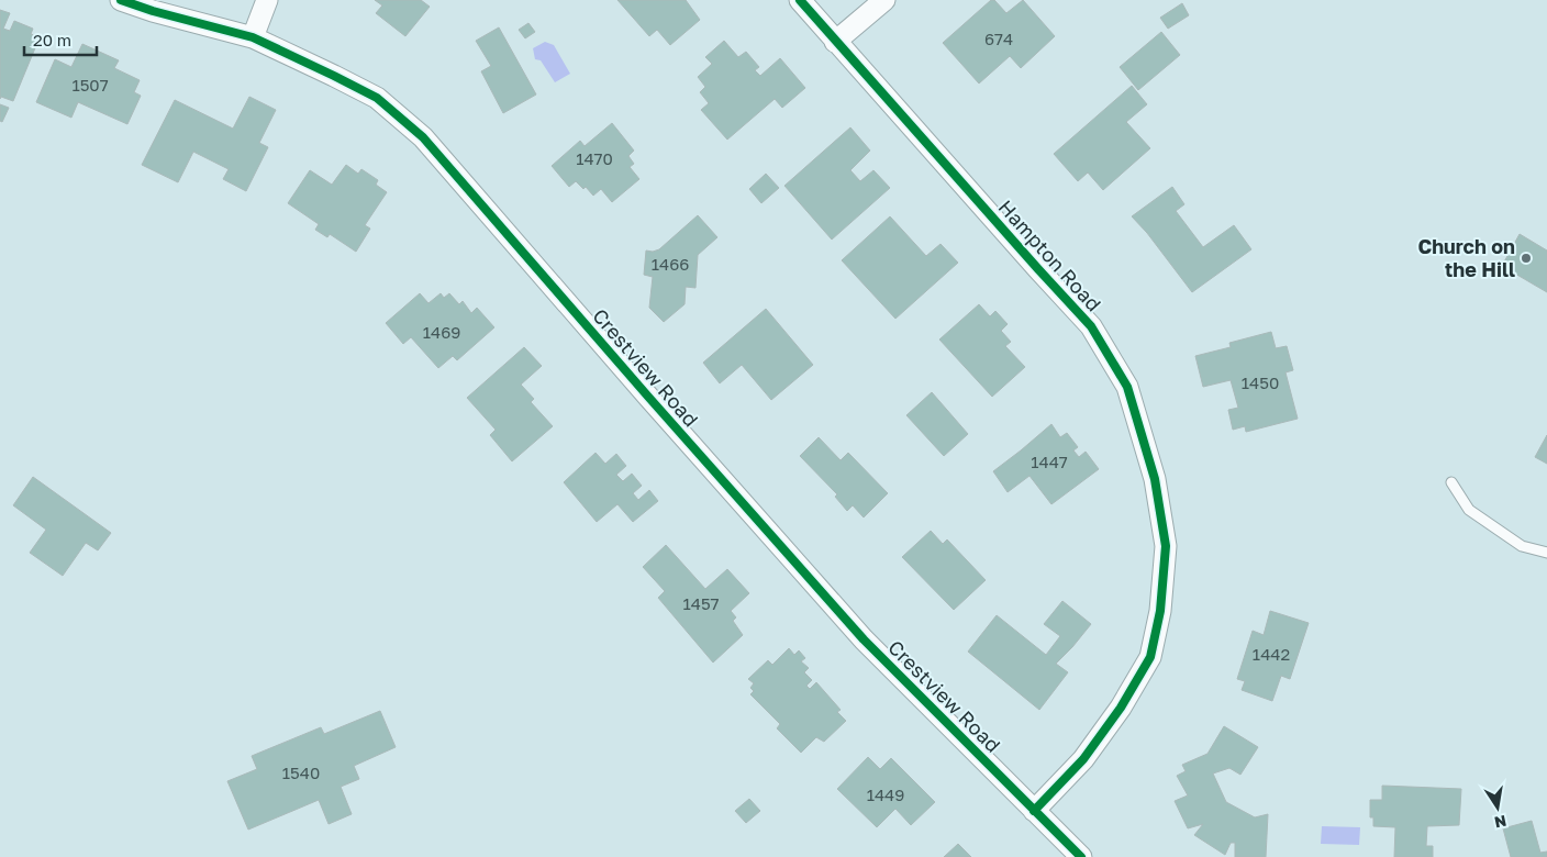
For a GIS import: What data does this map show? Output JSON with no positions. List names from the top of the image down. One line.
{"streets":{"street":["Hampton Road","Crestview Road"]},"crossings":[["Hampton Road","Crestview Road"]],"places":["Church on the Hill"],"house_numbers":["674","1507","1470","1466","1469","1450","1447","1457","1442","1540","1449"],"scale_bar":"20 m","north":"bottom"}
